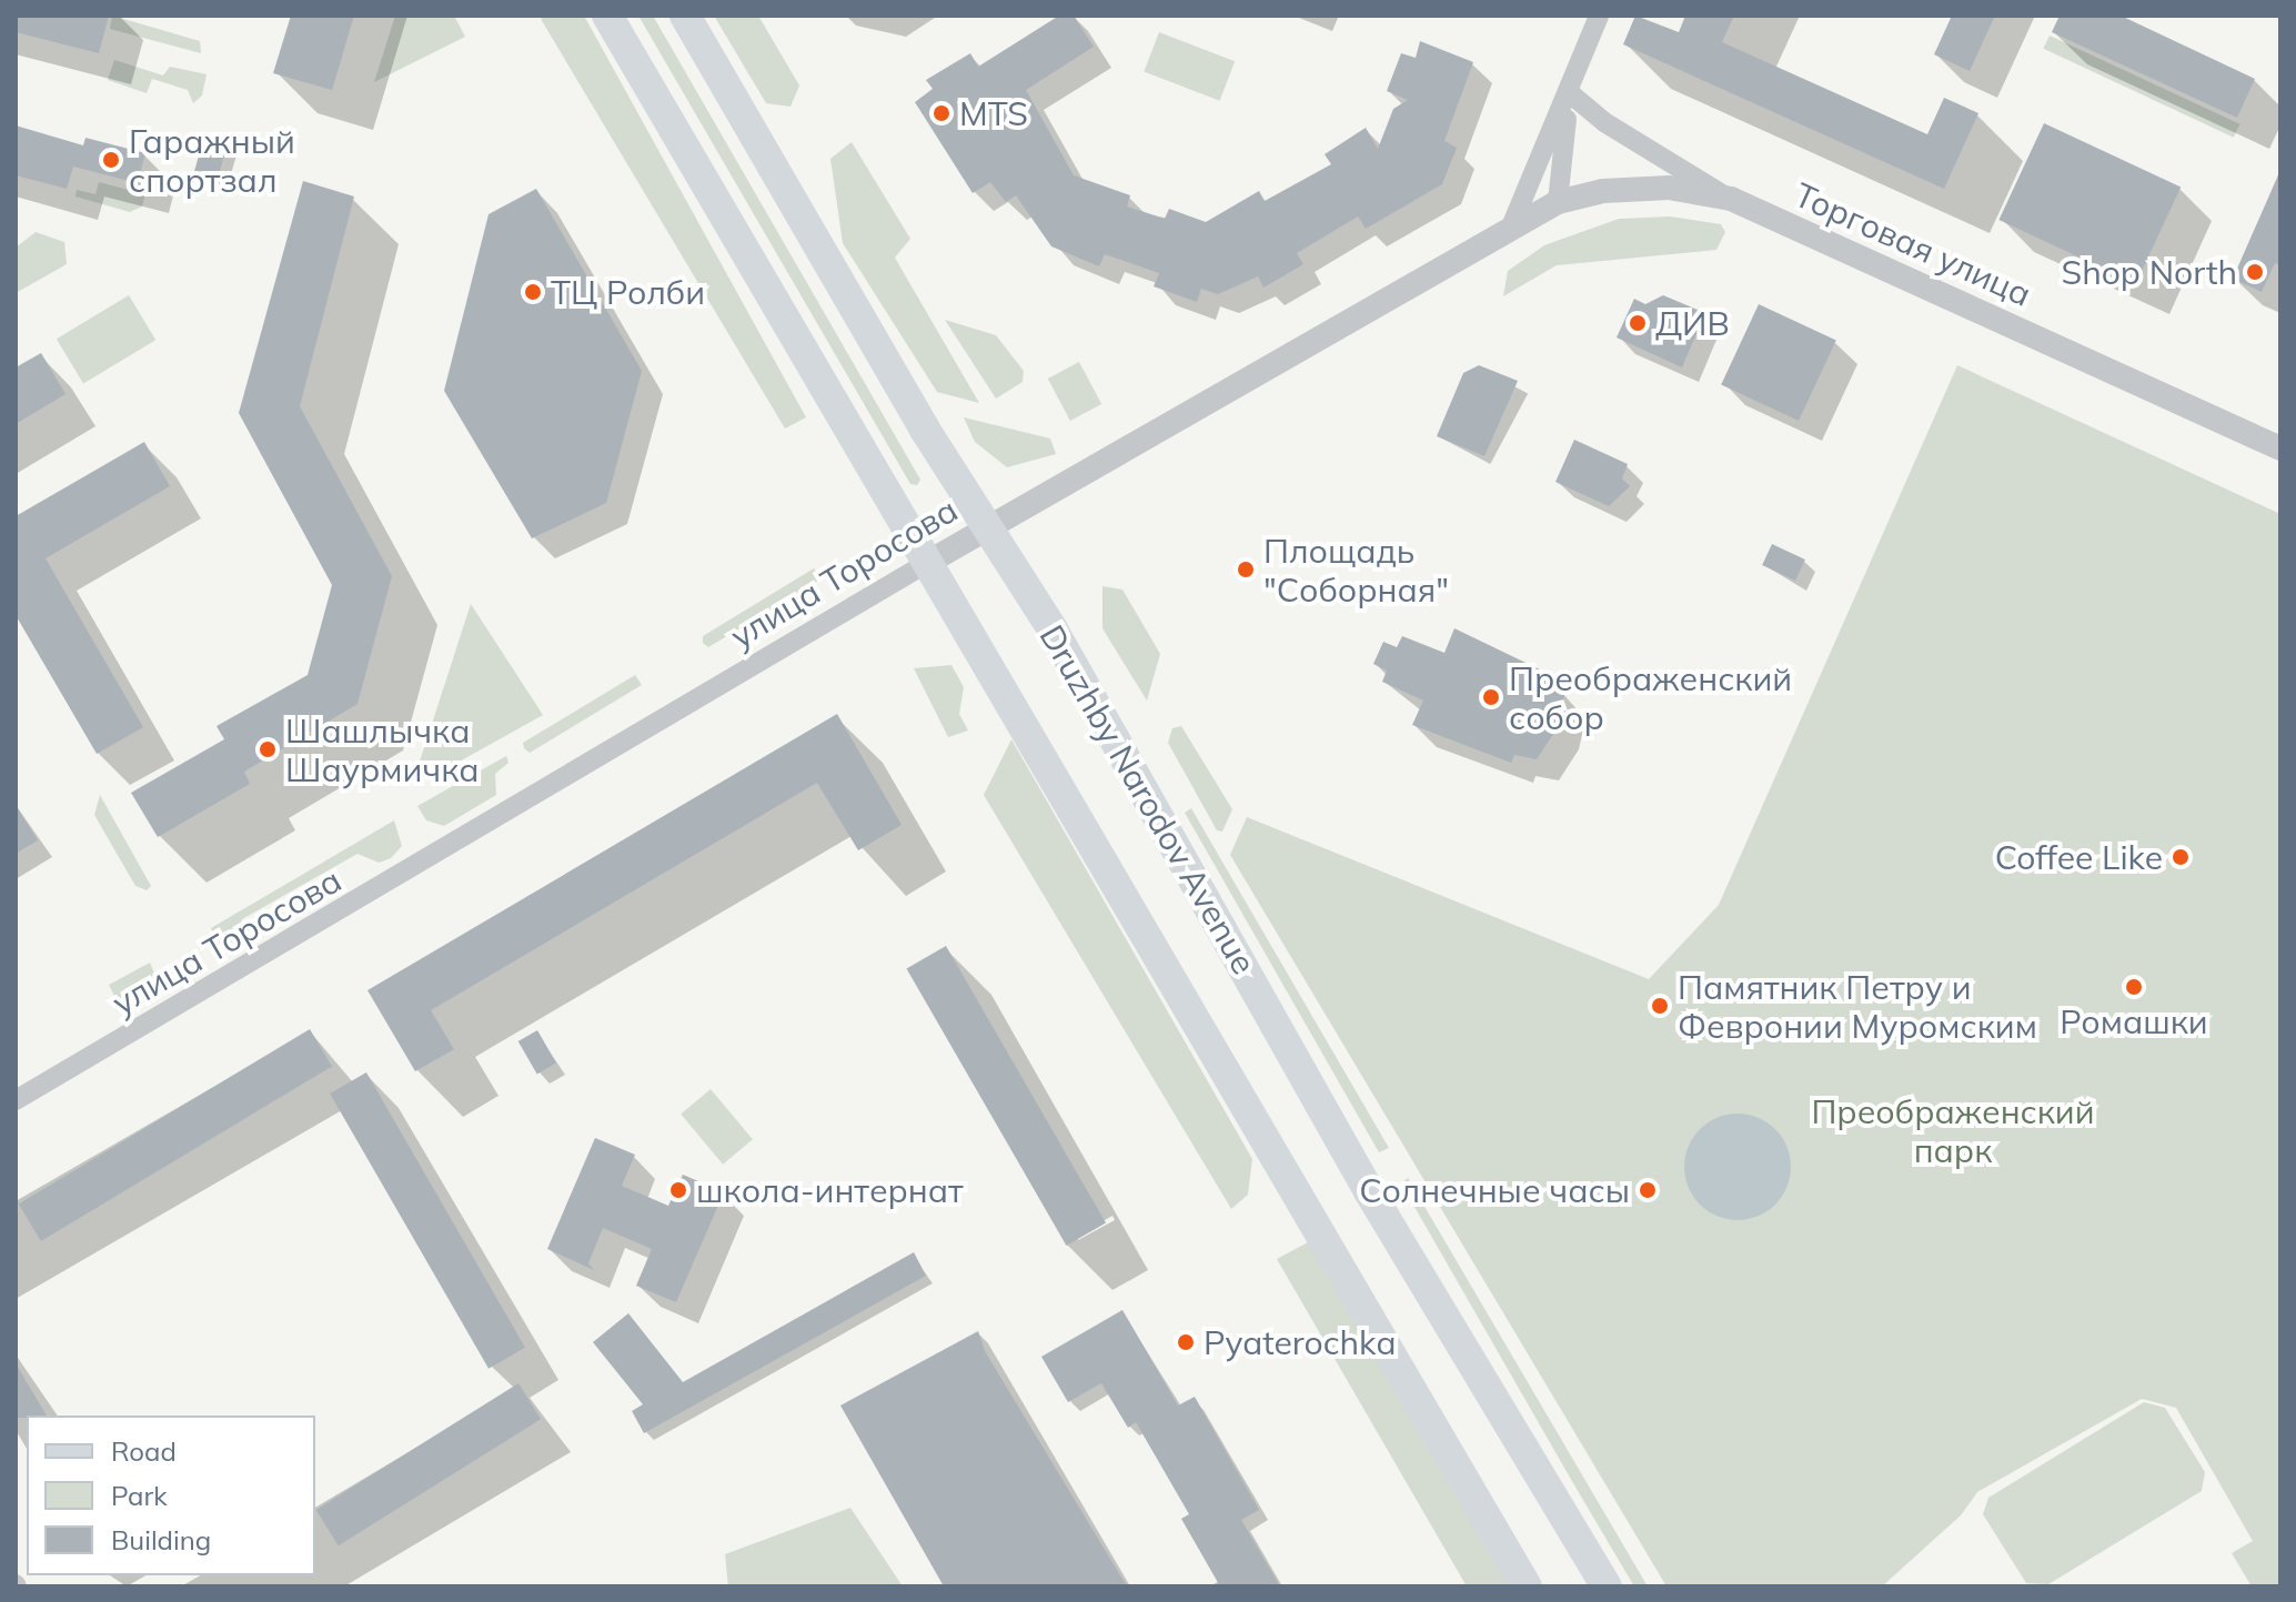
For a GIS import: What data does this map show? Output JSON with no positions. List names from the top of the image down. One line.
{"streets":{"main road":["Druzhby Narodov Avenue"],"street":["Торговая улица","улица Торосова"]},"crossings":[["Торговая улица","улица Торосова"],["улица Торосова","Druzhby Narodov Avenue"]],"parks":["Преображенский парк"],"places":["MTS","Гаражный спортзал","Shop North","ТЦ Ролби","ДИВ","Площадь \"Соборная\"","Преображенский собор","Шашлычка Шаурмичка","Coffee Like","Ромашки","Памятник Петру и Февронии Муромским","школа-интернат","Солнечные часы","Pyaterochka"],"legend":["Road","Park","Building"]}
